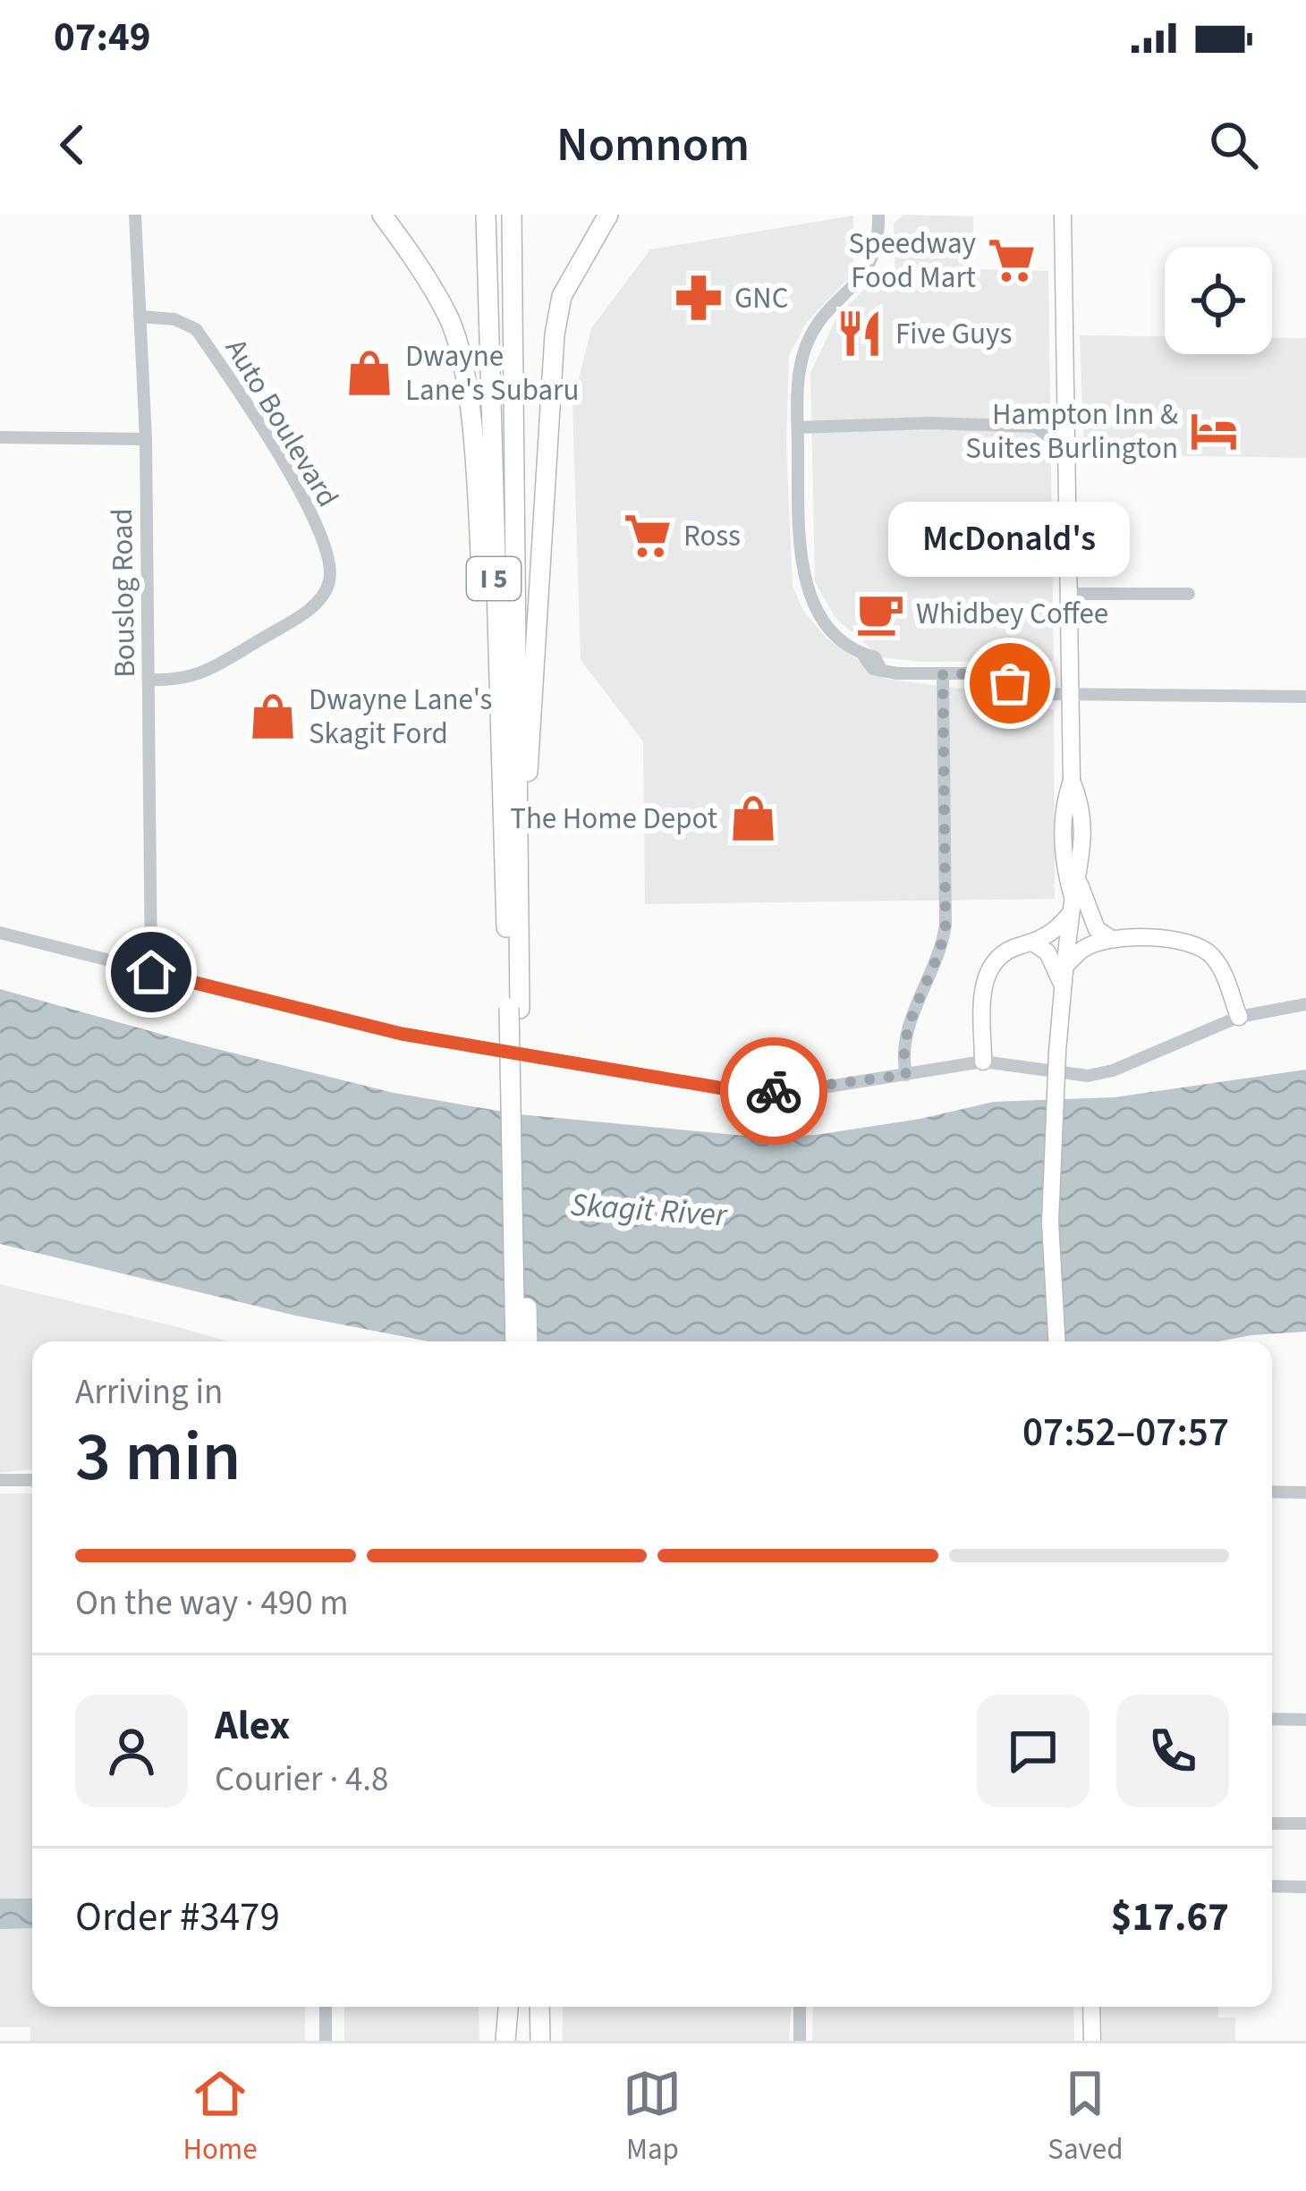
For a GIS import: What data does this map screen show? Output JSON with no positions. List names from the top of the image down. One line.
{"streets":{"highway":["I 5"],"street":["Auto Boulevard","Bouslog Road"]},"crossings":[["Auto Boulevard","Bouslog Road"]],"water":["Skagit River"],"places":{"supermarket":["Speedway Food Mart","Ross"],"pharmacy":["GNC"],"restaurant":["Five Guys"],"shop":["Dwayne Lane's Subaru","Dwayne Lane's Skagit Ford","The Home Depot"],"hotel":["Hampton Inn & Suites Burlington"],"cafe":["Whidbey Coffee"],"other":["McDonald's"]},"page":{"status":"07:49","header":"Nomnom","bubble":"McDonald's","heading":["3 min","Arriving in","07:52–07:57"],"panel":["Alex","Courier · 4.8","Order #3479","$17.67"],"bar":"On the way · 490 m","tabs":["Home","Map","Saved"]}}
